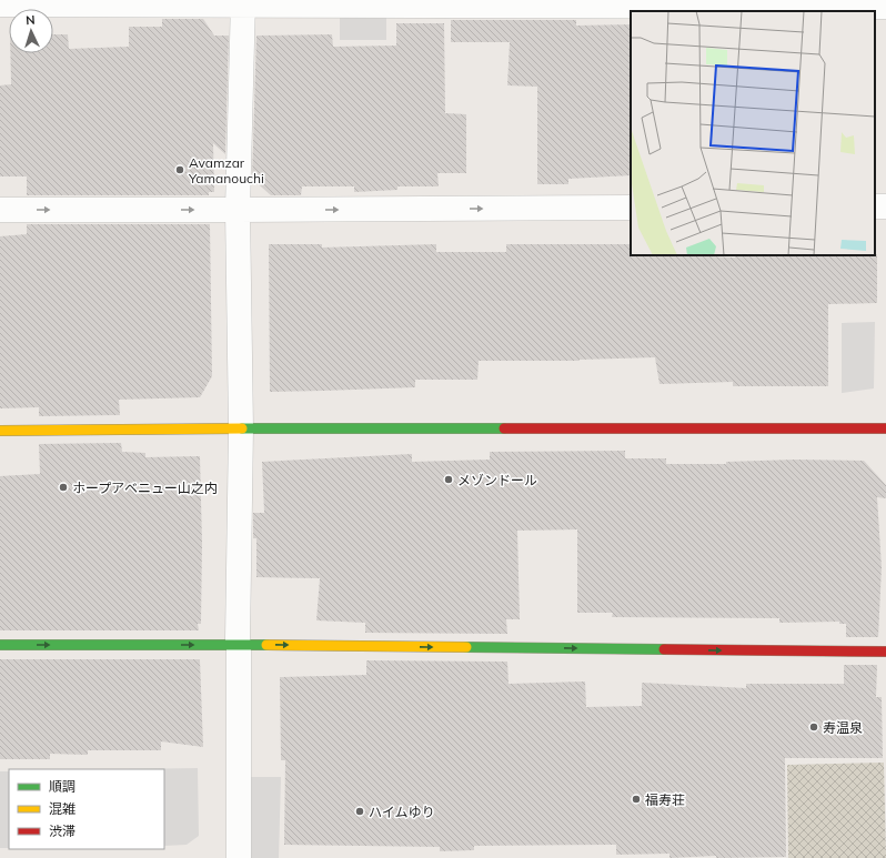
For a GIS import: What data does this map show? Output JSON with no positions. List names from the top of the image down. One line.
{"places":["Avamzar Yamanouchi","メゾンドール","ホープアベニュー山之内","寿温泉","福寿荘","ハイムゆり"],"legend":["順調","混雑","渋滞"],"north":"top"}
